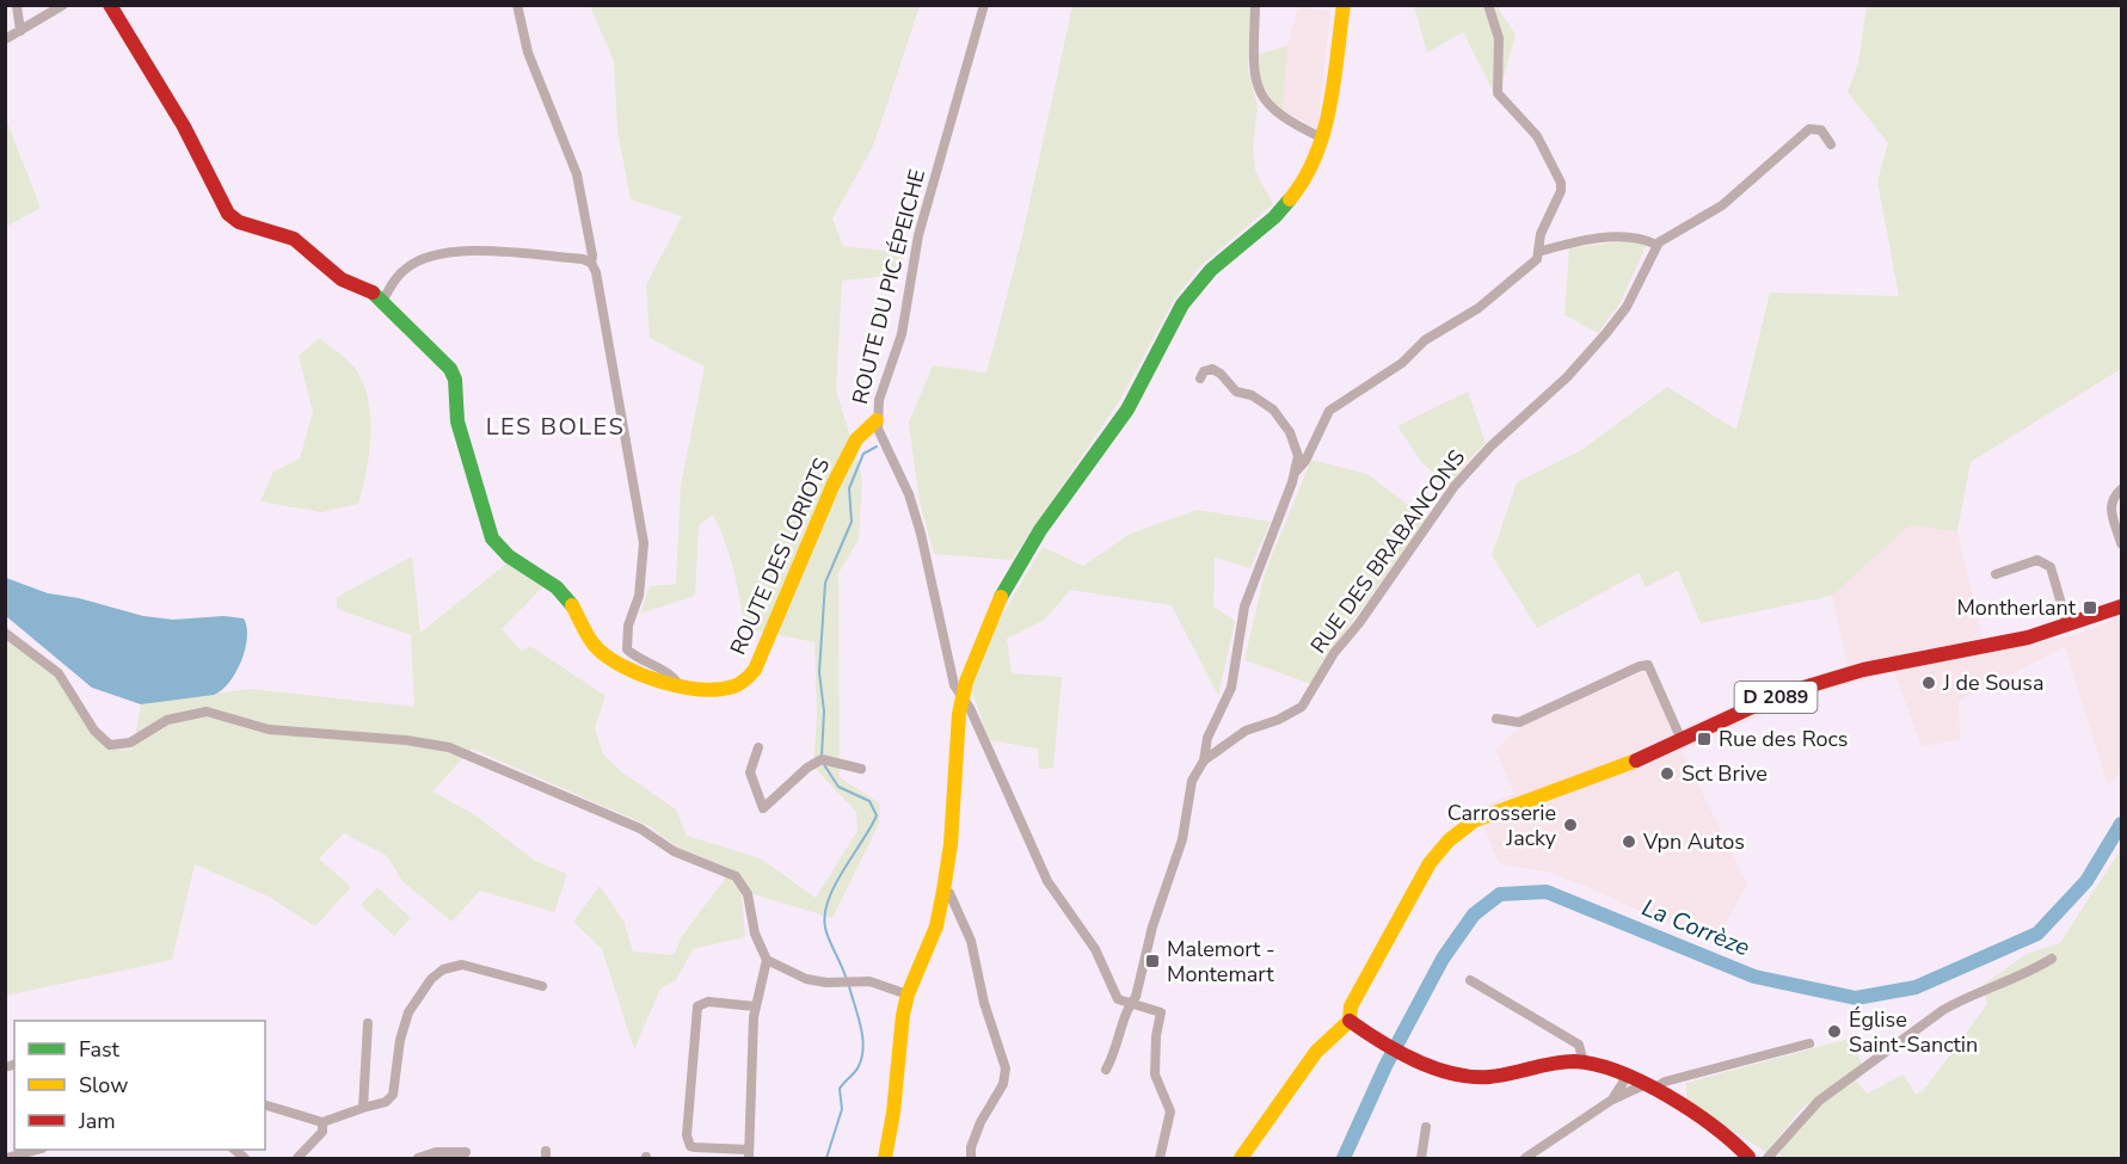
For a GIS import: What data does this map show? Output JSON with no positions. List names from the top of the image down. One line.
{"streets":{"main road":["ROUTE DES LORIOTS","D 2089"],"street":["ROUTE DU PIC ÉPEICHE","RUE DES BRABANCONS"]},"crossings":[["ROUTE DU PIC ÉPEICHE","RUE DES BRABANCONS"],["ROUTE DU PIC ÉPEICHE","ROUTE DES LORIOTS"]],"districts":["LES BOLES"],"water":["La Corrèze"],"places":{"transit":["Montherlant","Rue des Rocs","Malemort - Montemart"],"other":["J de Sousa","Sct Brive","Carrosserie Jacky","Vpn Autos","Église Saint-Sanctin"]},"legend":["Fast","Slow","Jam"]}
